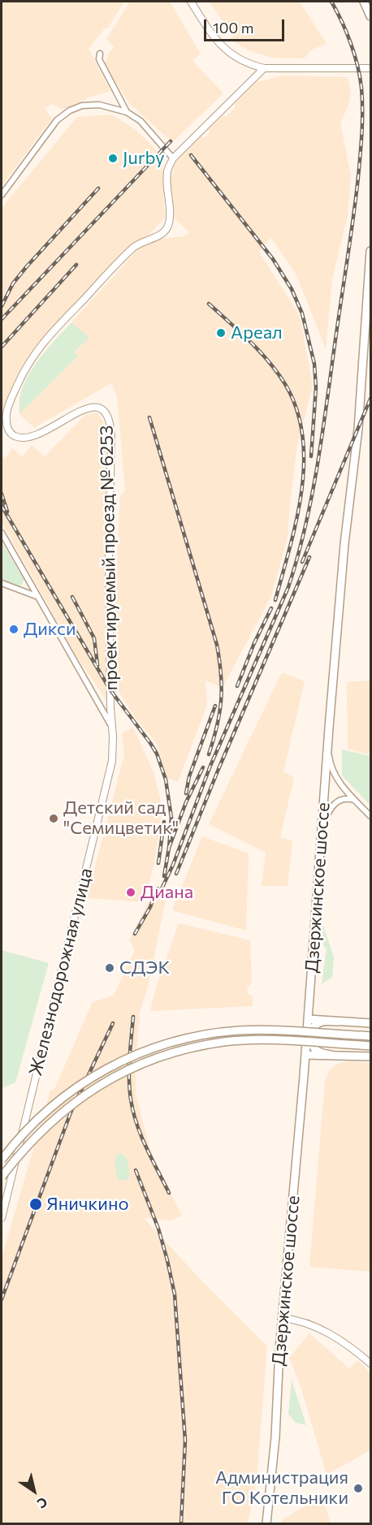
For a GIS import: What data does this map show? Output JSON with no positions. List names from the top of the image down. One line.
{"streets":{"main road":["Дзержинское шоссе"],"street":["проектируемый проезд № 6253","Железнодорожная улица"]},"crossings":[["проектируемый проезд № 6253","Железнодорожная улица"]],"places":["Jurby","Ареал","Дикси","Детский сад \"Семицветик\"","Диана","СДЭК","Яничкино","Администрация ГО Котельники"],"scale_bar":"100 m","north":"bottom right"}
